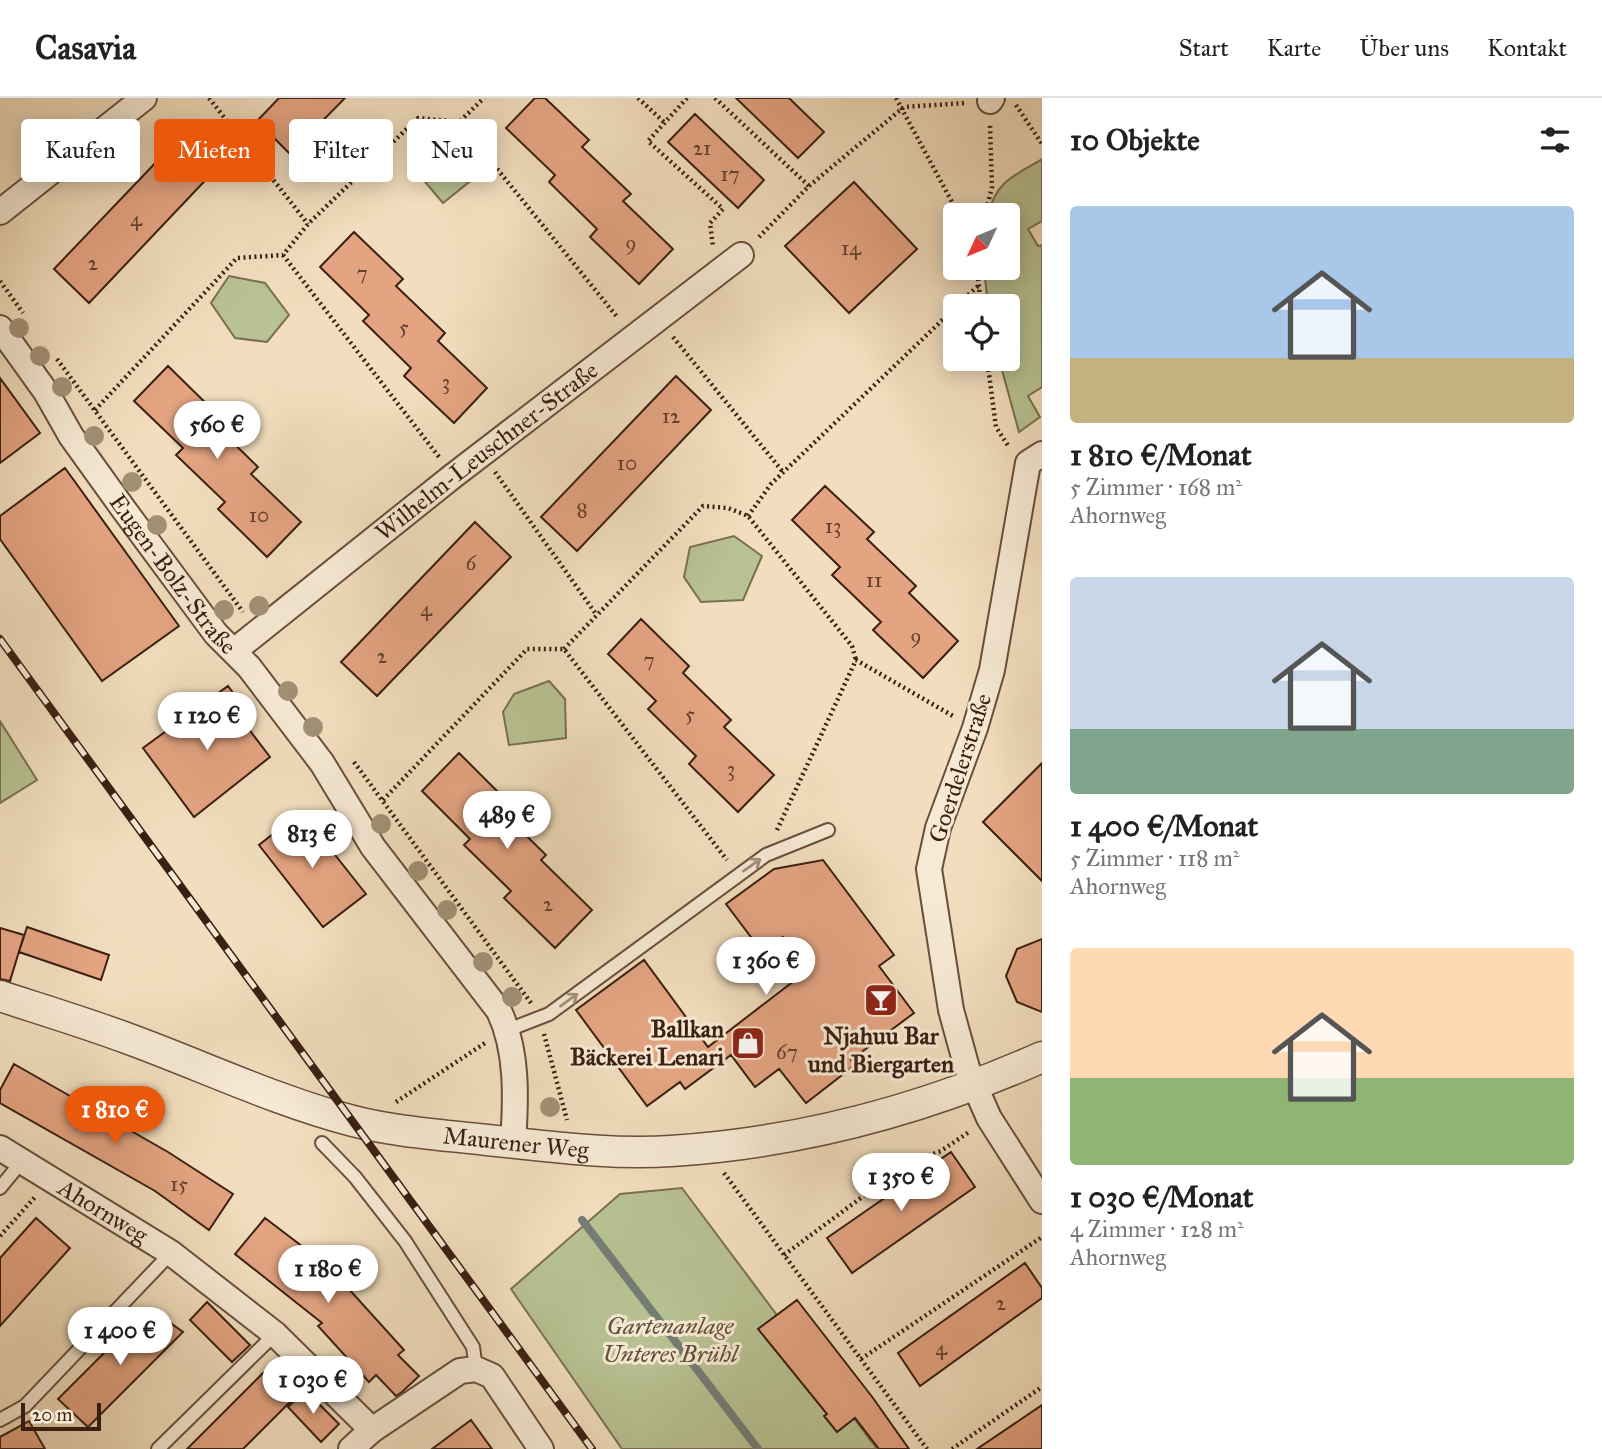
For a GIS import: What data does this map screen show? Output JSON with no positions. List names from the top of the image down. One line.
{"streets":{"street":["Wilhelm-Leuschner-Straße","Eugen-Bolz-Straße","Goerdelerstraße","Maurener Weg","Ahornweg"]},"crossings":[["Wilhelm-Leuschner-Straße","Eugen-Bolz-Straße"],["Eugen-Bolz-Straße","Maurener Weg"],["Goerdelerstraße","Maurener Weg"]],"parks":["Gartenanlage Unteres Brühl"],"places":{"bar":["Njahuu Bar und Biergarten"],"shop":["Ballkan Bäckerei Lenari"]},"house_numbers":["21","17","4","9","14","2","7","5","3","12","10","8","10","13","6","11","4","9","2","7","5","3","2","67","15","2","4"],"scale_bar":"20 m","north":"bottom left","page":{"header":"Casavia","nav":["Start","Karte","Über uns","Kontakt"],"heading":"10 Objekte","chip":["Kaufen","Mieten","Filter","Neu"],"list":[{"name":"1 810 €/Monat","note":"5 Zimmer · 168 m² · Ahornweg"},{"name":"1 400 €/Monat","note":"5 Zimmer · 118 m² · Ahornweg"},{"name":"1 030 €/Monat","note":"4 Zimmer · 128 m² · Ahornweg"}],"price":["560 €","1 120 €","489 €","813 €","1 360 €","1 810 €","1 350 €","1 180 €","1 400 €","1 030 €"],"scale":"20 m"}}
